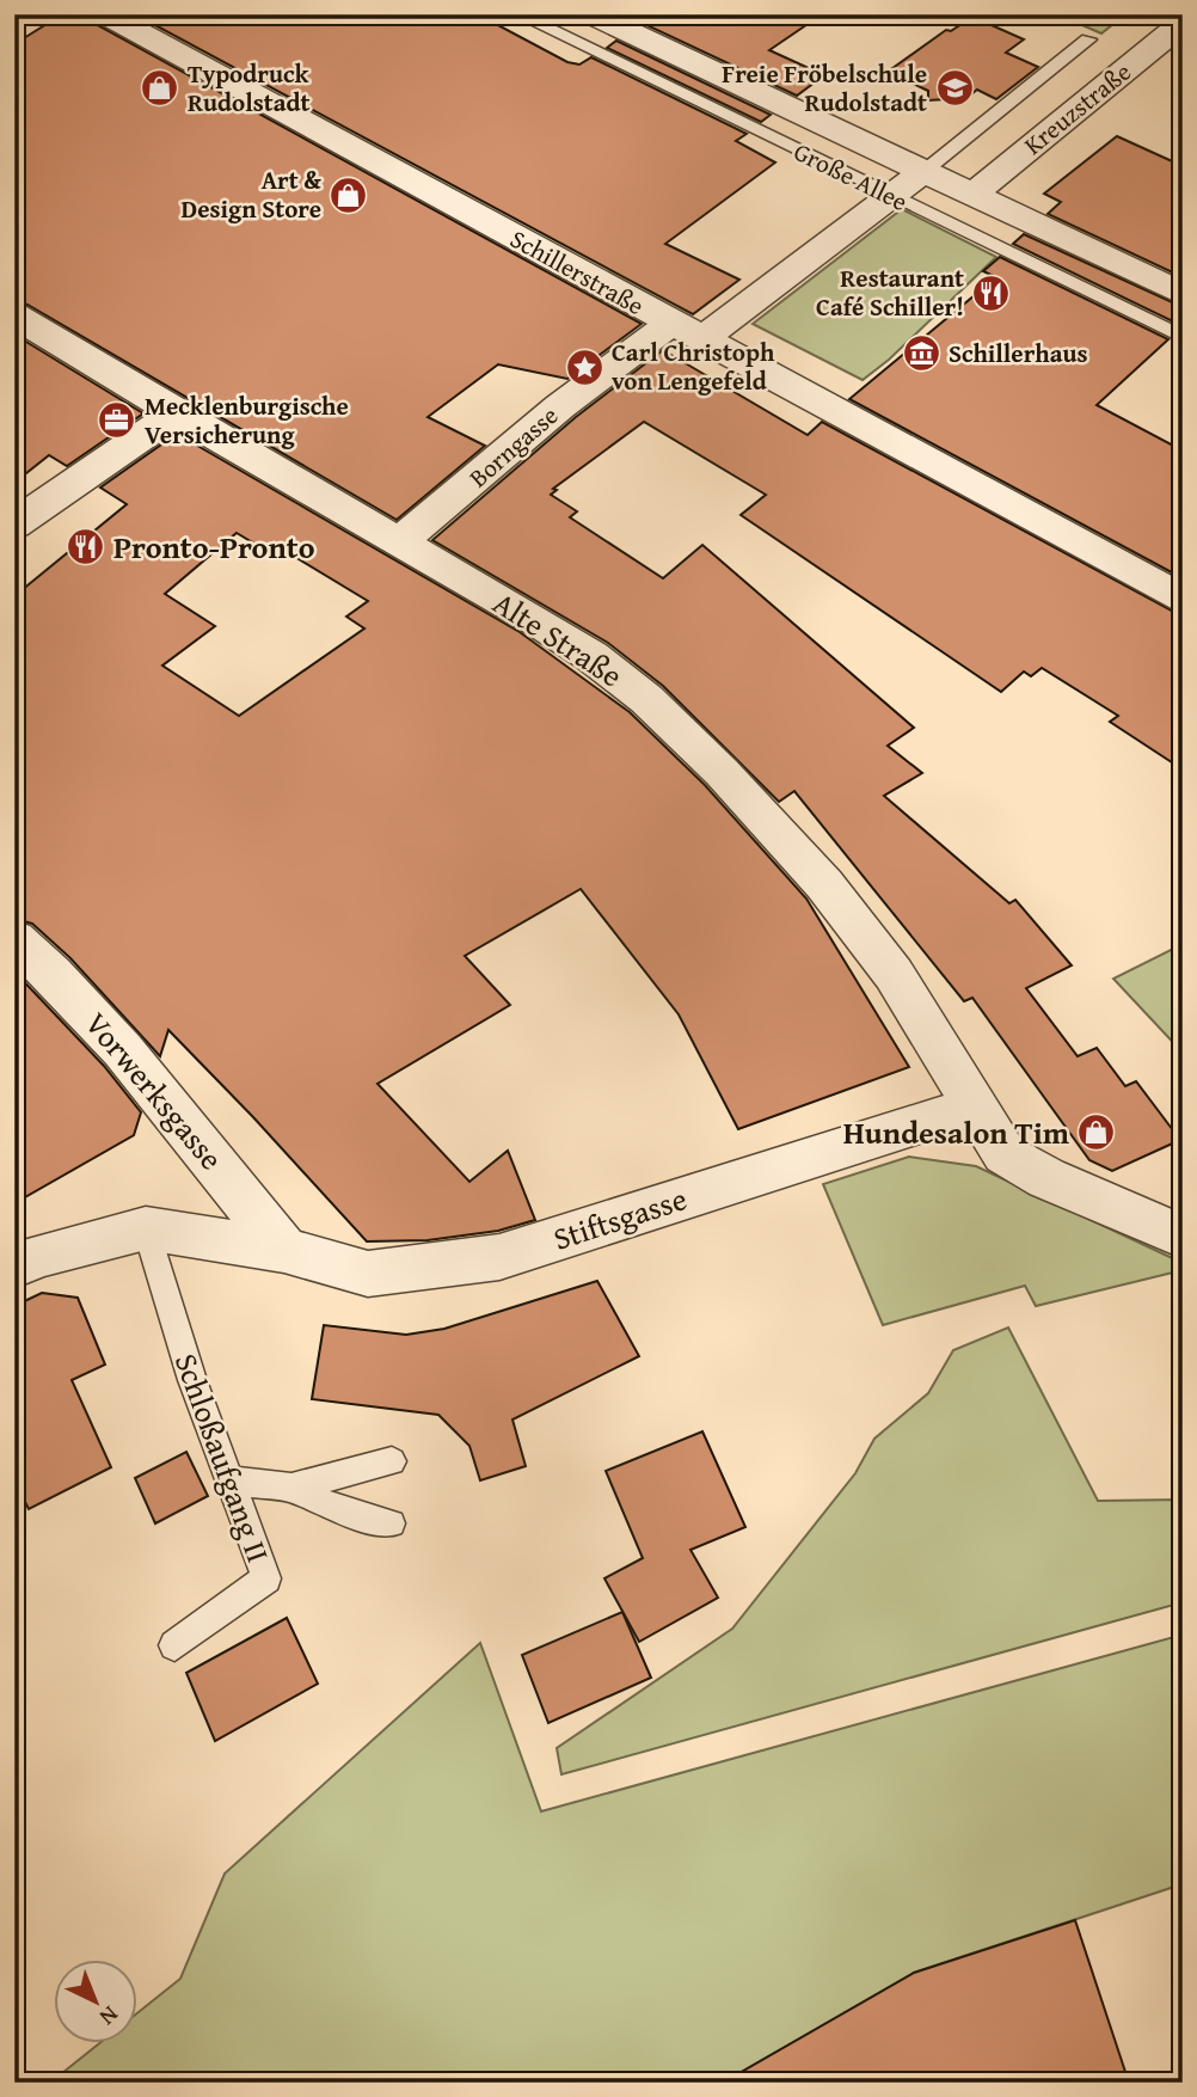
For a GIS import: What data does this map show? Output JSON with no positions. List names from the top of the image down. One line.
{"streets":{"street":["Kreuzstraße","Große Allee","Schillerstraße","Borngasse","Alte Straße","Vorwerksgasse","Stiftsgasse"],"lane":["Schloßaufgang II"]},"crossings":[["Kreuzstraße","Große Allee"],["Schillerstraße","Borngasse"],["Borngasse","Alte Straße"],["Alte Straße","Stiftsgasse"],["Vorwerksgasse","Stiftsgasse"],["Stiftsgasse","Schloßaufgang II"]],"places":{"shop":["Typodruck Rudolstadt","Art & Design Store","Hundesalon Tim"],"school or university":["Freie Fröbelschule Rudolstadt"],"restaurant":["Restaurant Café Schiller!","Pronto-Pronto"],"museum":["Schillerhaus"],"place":["Carl Christoph von Lengefeld"],"office":["Mecklenburgische Versicherung"]},"north":"bottom right"}
